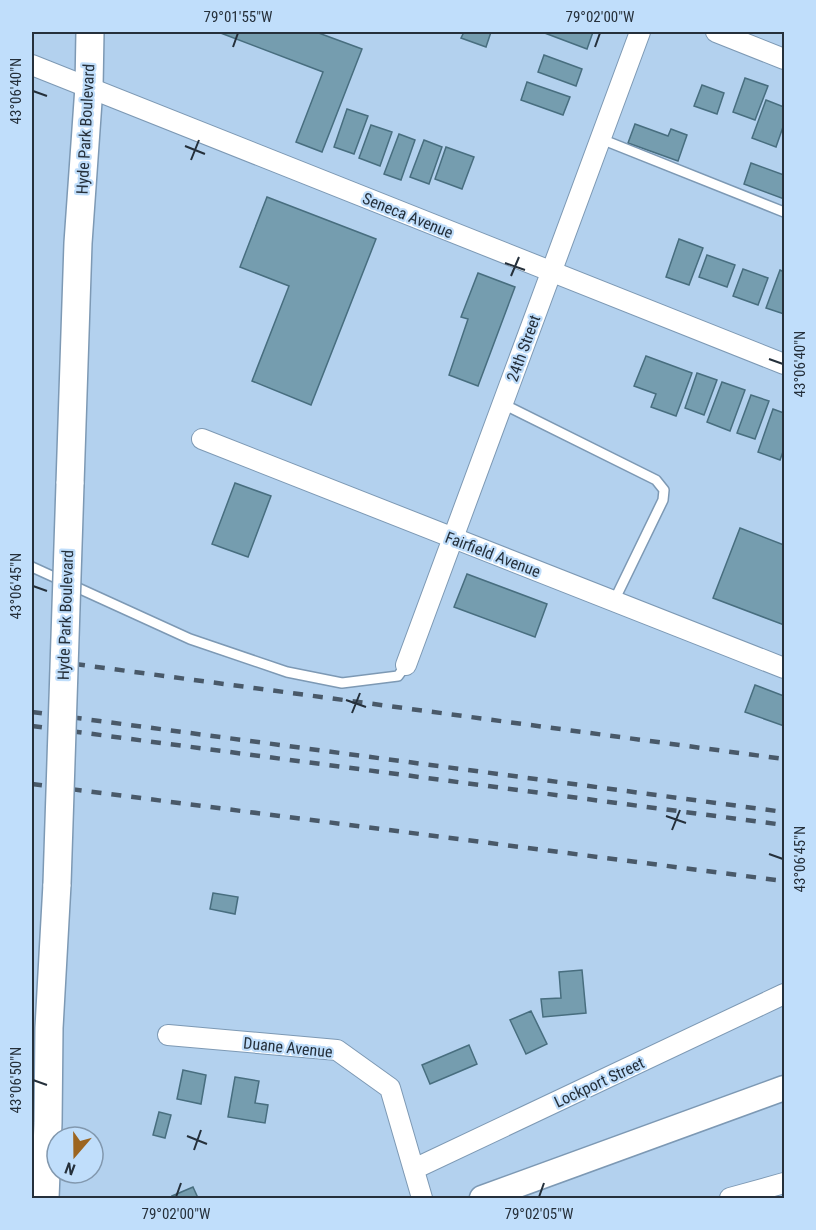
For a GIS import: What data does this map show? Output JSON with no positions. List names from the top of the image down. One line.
{"streets":{"main road":["Hyde Park Boulevard"],"street":["Seneca Avenue","24th Street","Fairfield Avenue","Duane Avenue","Lockport Street"]},"crossings":[["Hyde Park Boulevard","Seneca Avenue"],["Seneca Avenue","24th Street"],["24th Street","Fairfield Avenue"],["Duane Avenue","Lockport Street"]],"north":"bottom","coordinates":["79°01'55\"W","79°02'00\"W","43°06'40\"N","43°06'45\"N","43°06'50\"N","79°02'05\"W"]}
